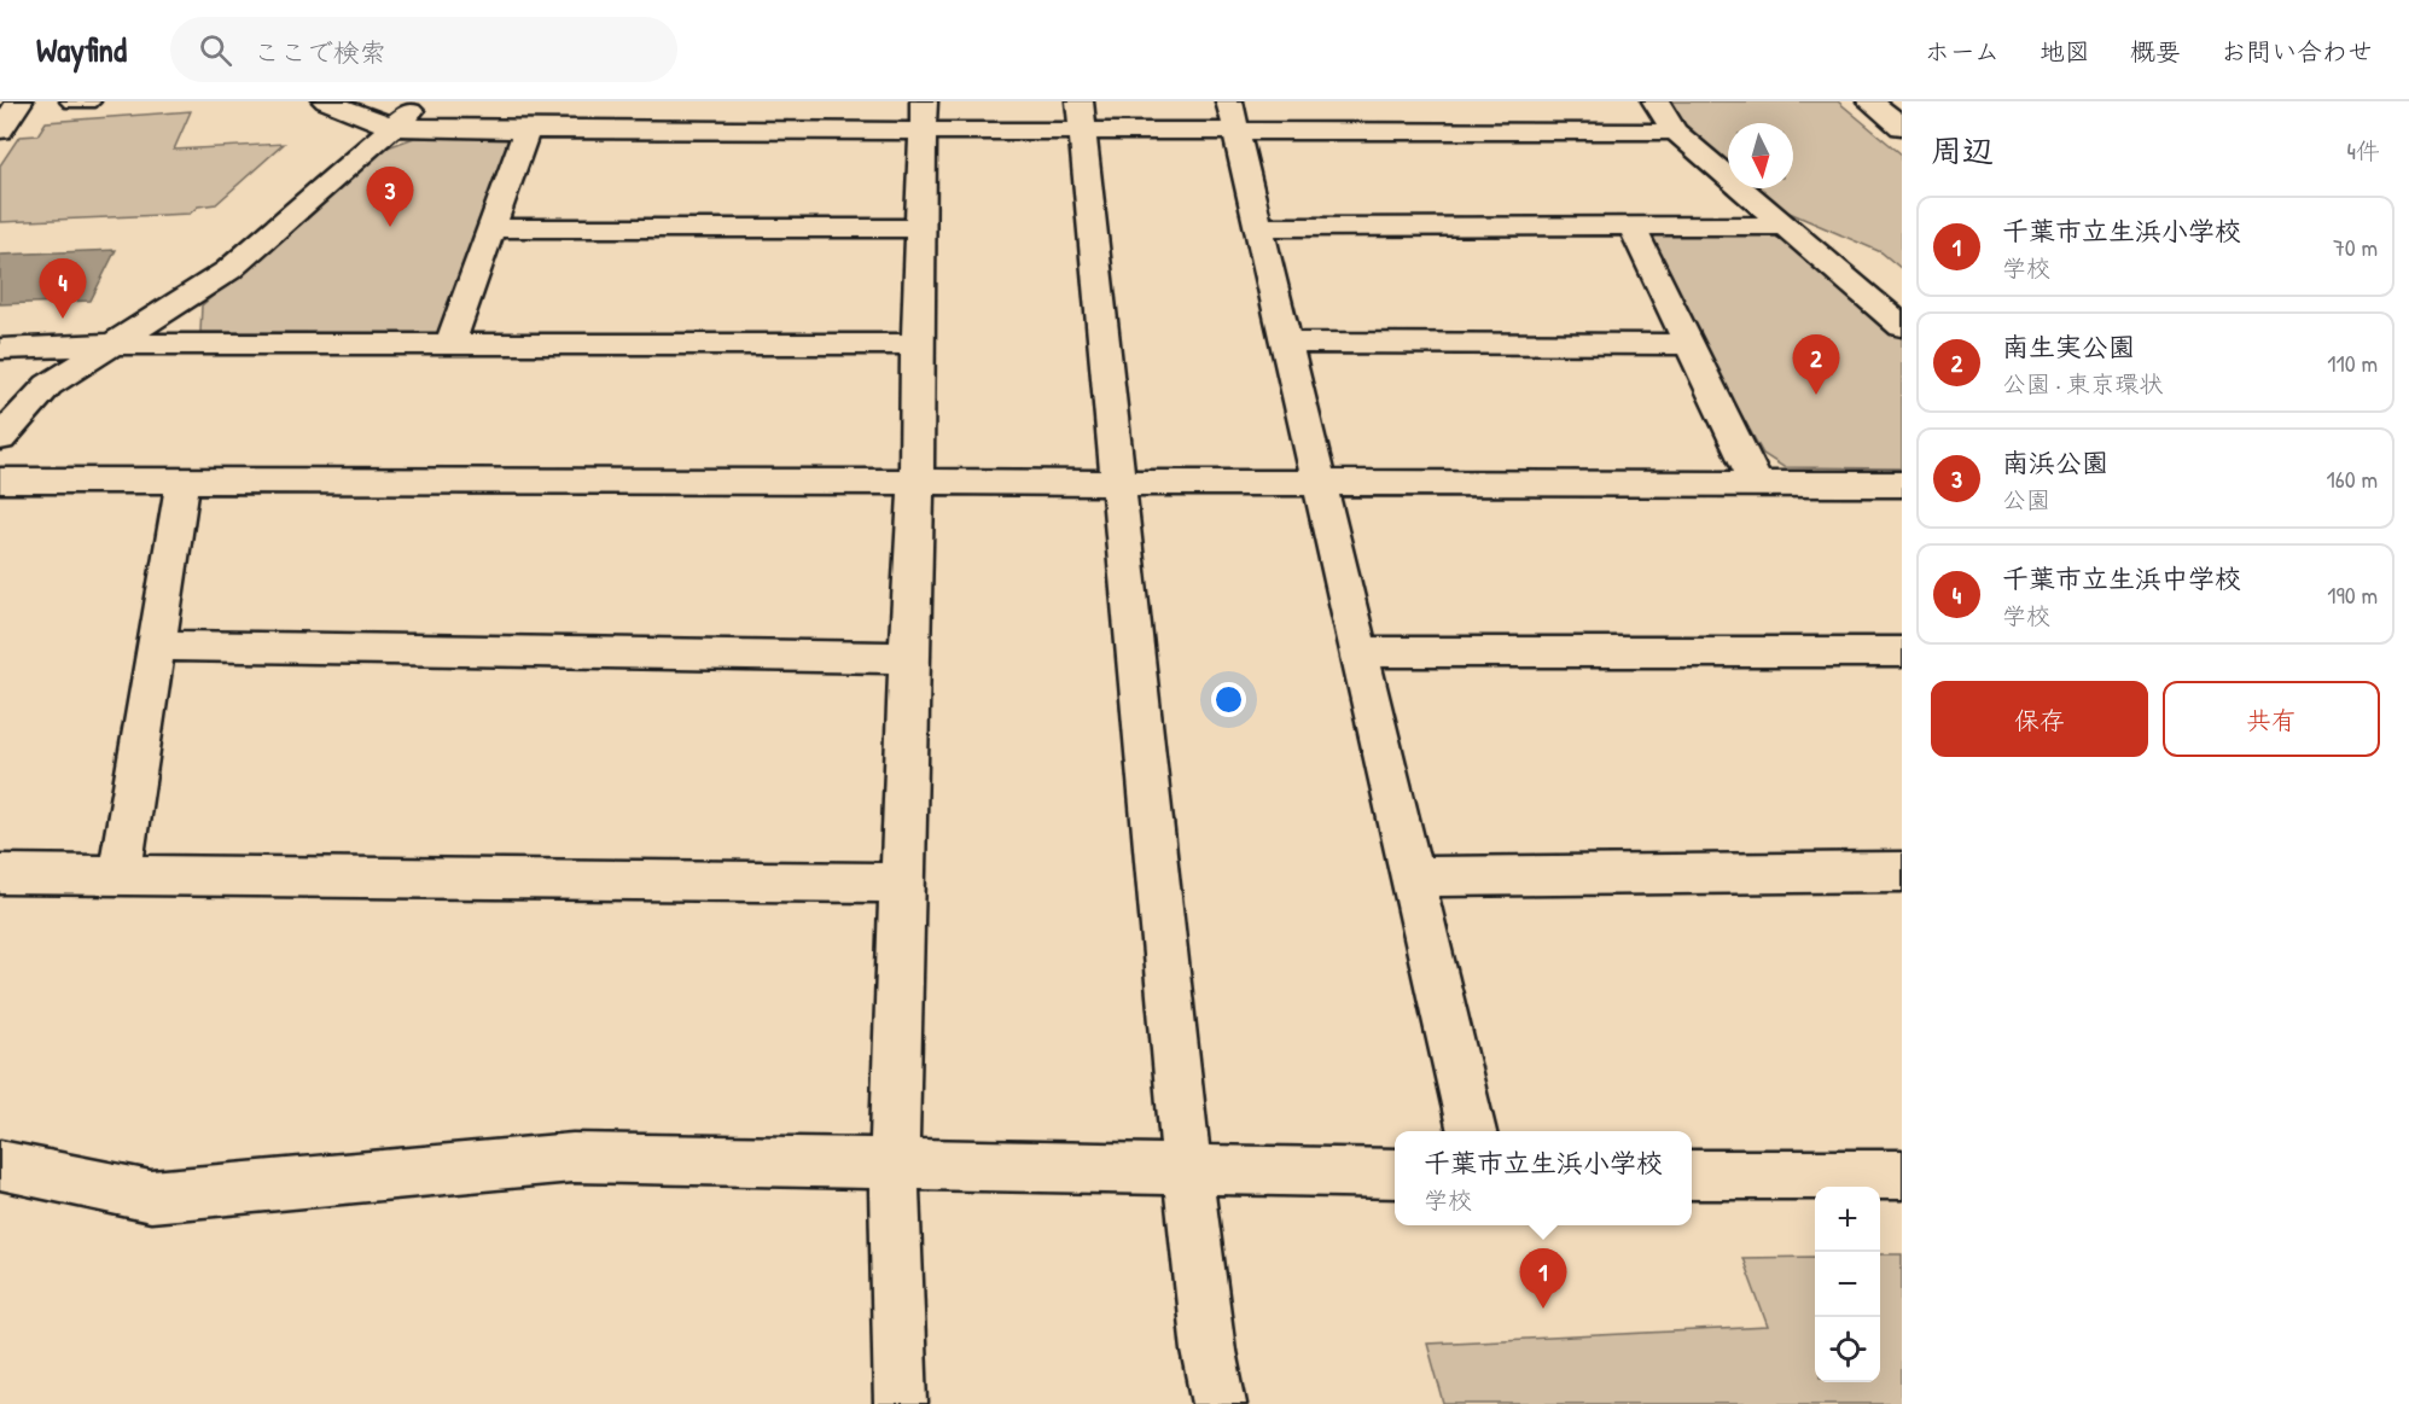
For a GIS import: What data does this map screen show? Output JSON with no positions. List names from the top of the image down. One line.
{"north":"bottom","page":{"header":"Wayfind","search":"ここで検索","nav":["ホーム","地図","概要","お問い合わせ"],"heading":["周辺","4件"],"pins":["3","4","2","1"],"list":[{"mark":"1","name":"千葉市立生浜小学校","note":"学校","value":"70 m"},{"mark":"2","name":"南生実公園","note":"公園 · 東京環状","value":"110 m"},{"mark":"3","name":"南浜公園","note":"公園","value":"160 m"},{"mark":"4","name":"千葉市立生浜中学校","note":"学校","value":"190 m"}],"buttons":["保存","共有"],"popup":["千葉市立生浜小学校","学校"],"map_buttons":["+","−"]}}
